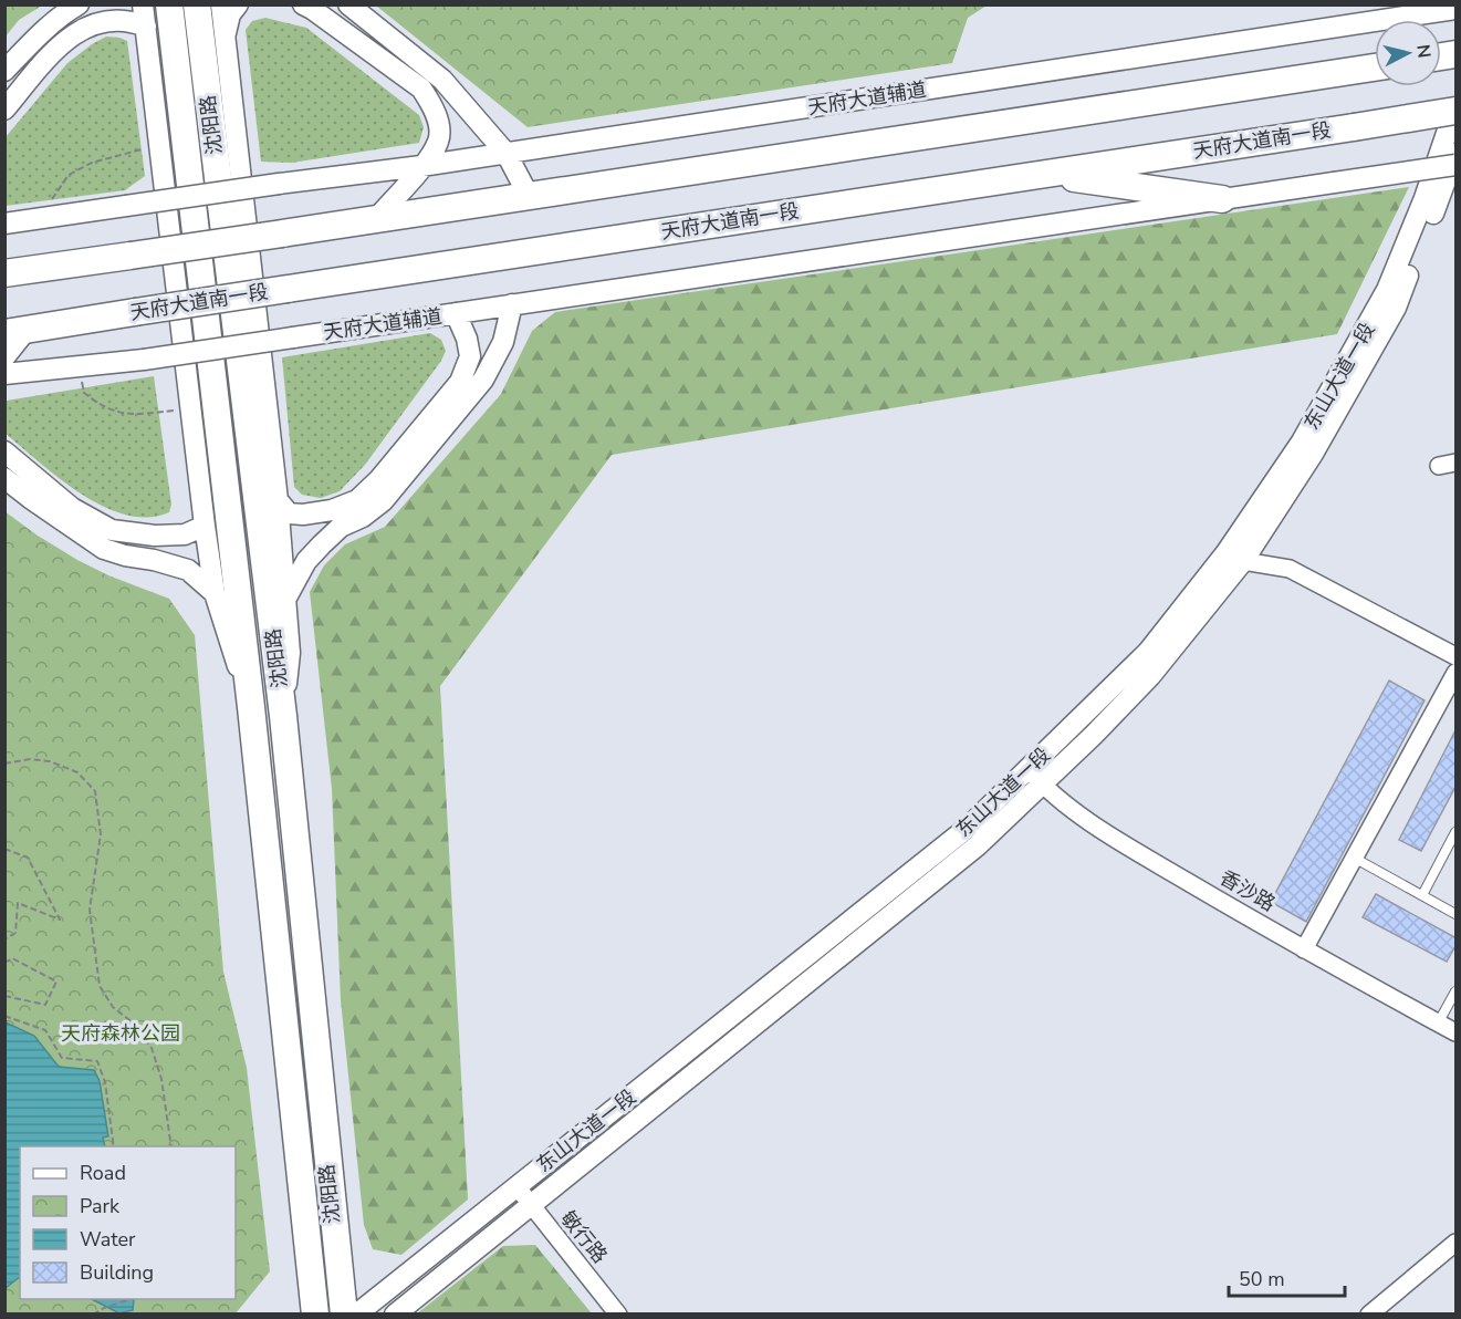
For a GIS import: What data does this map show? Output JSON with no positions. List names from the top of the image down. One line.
{"streets":{"main road":["沈阳路","天府大道南一段"],"street":["天府大道辅道","东山大道一段","香沙路","敏行路"]},"crossings":[["天府大道南一段","东山大道一段"],["东山大道一段","香沙路"],["东山大道一段","敏行路"]],"parks":["天府森林公园"],"legend":["Road","Park","Water","Building"],"scale_bar":"50 m","north":"right"}
